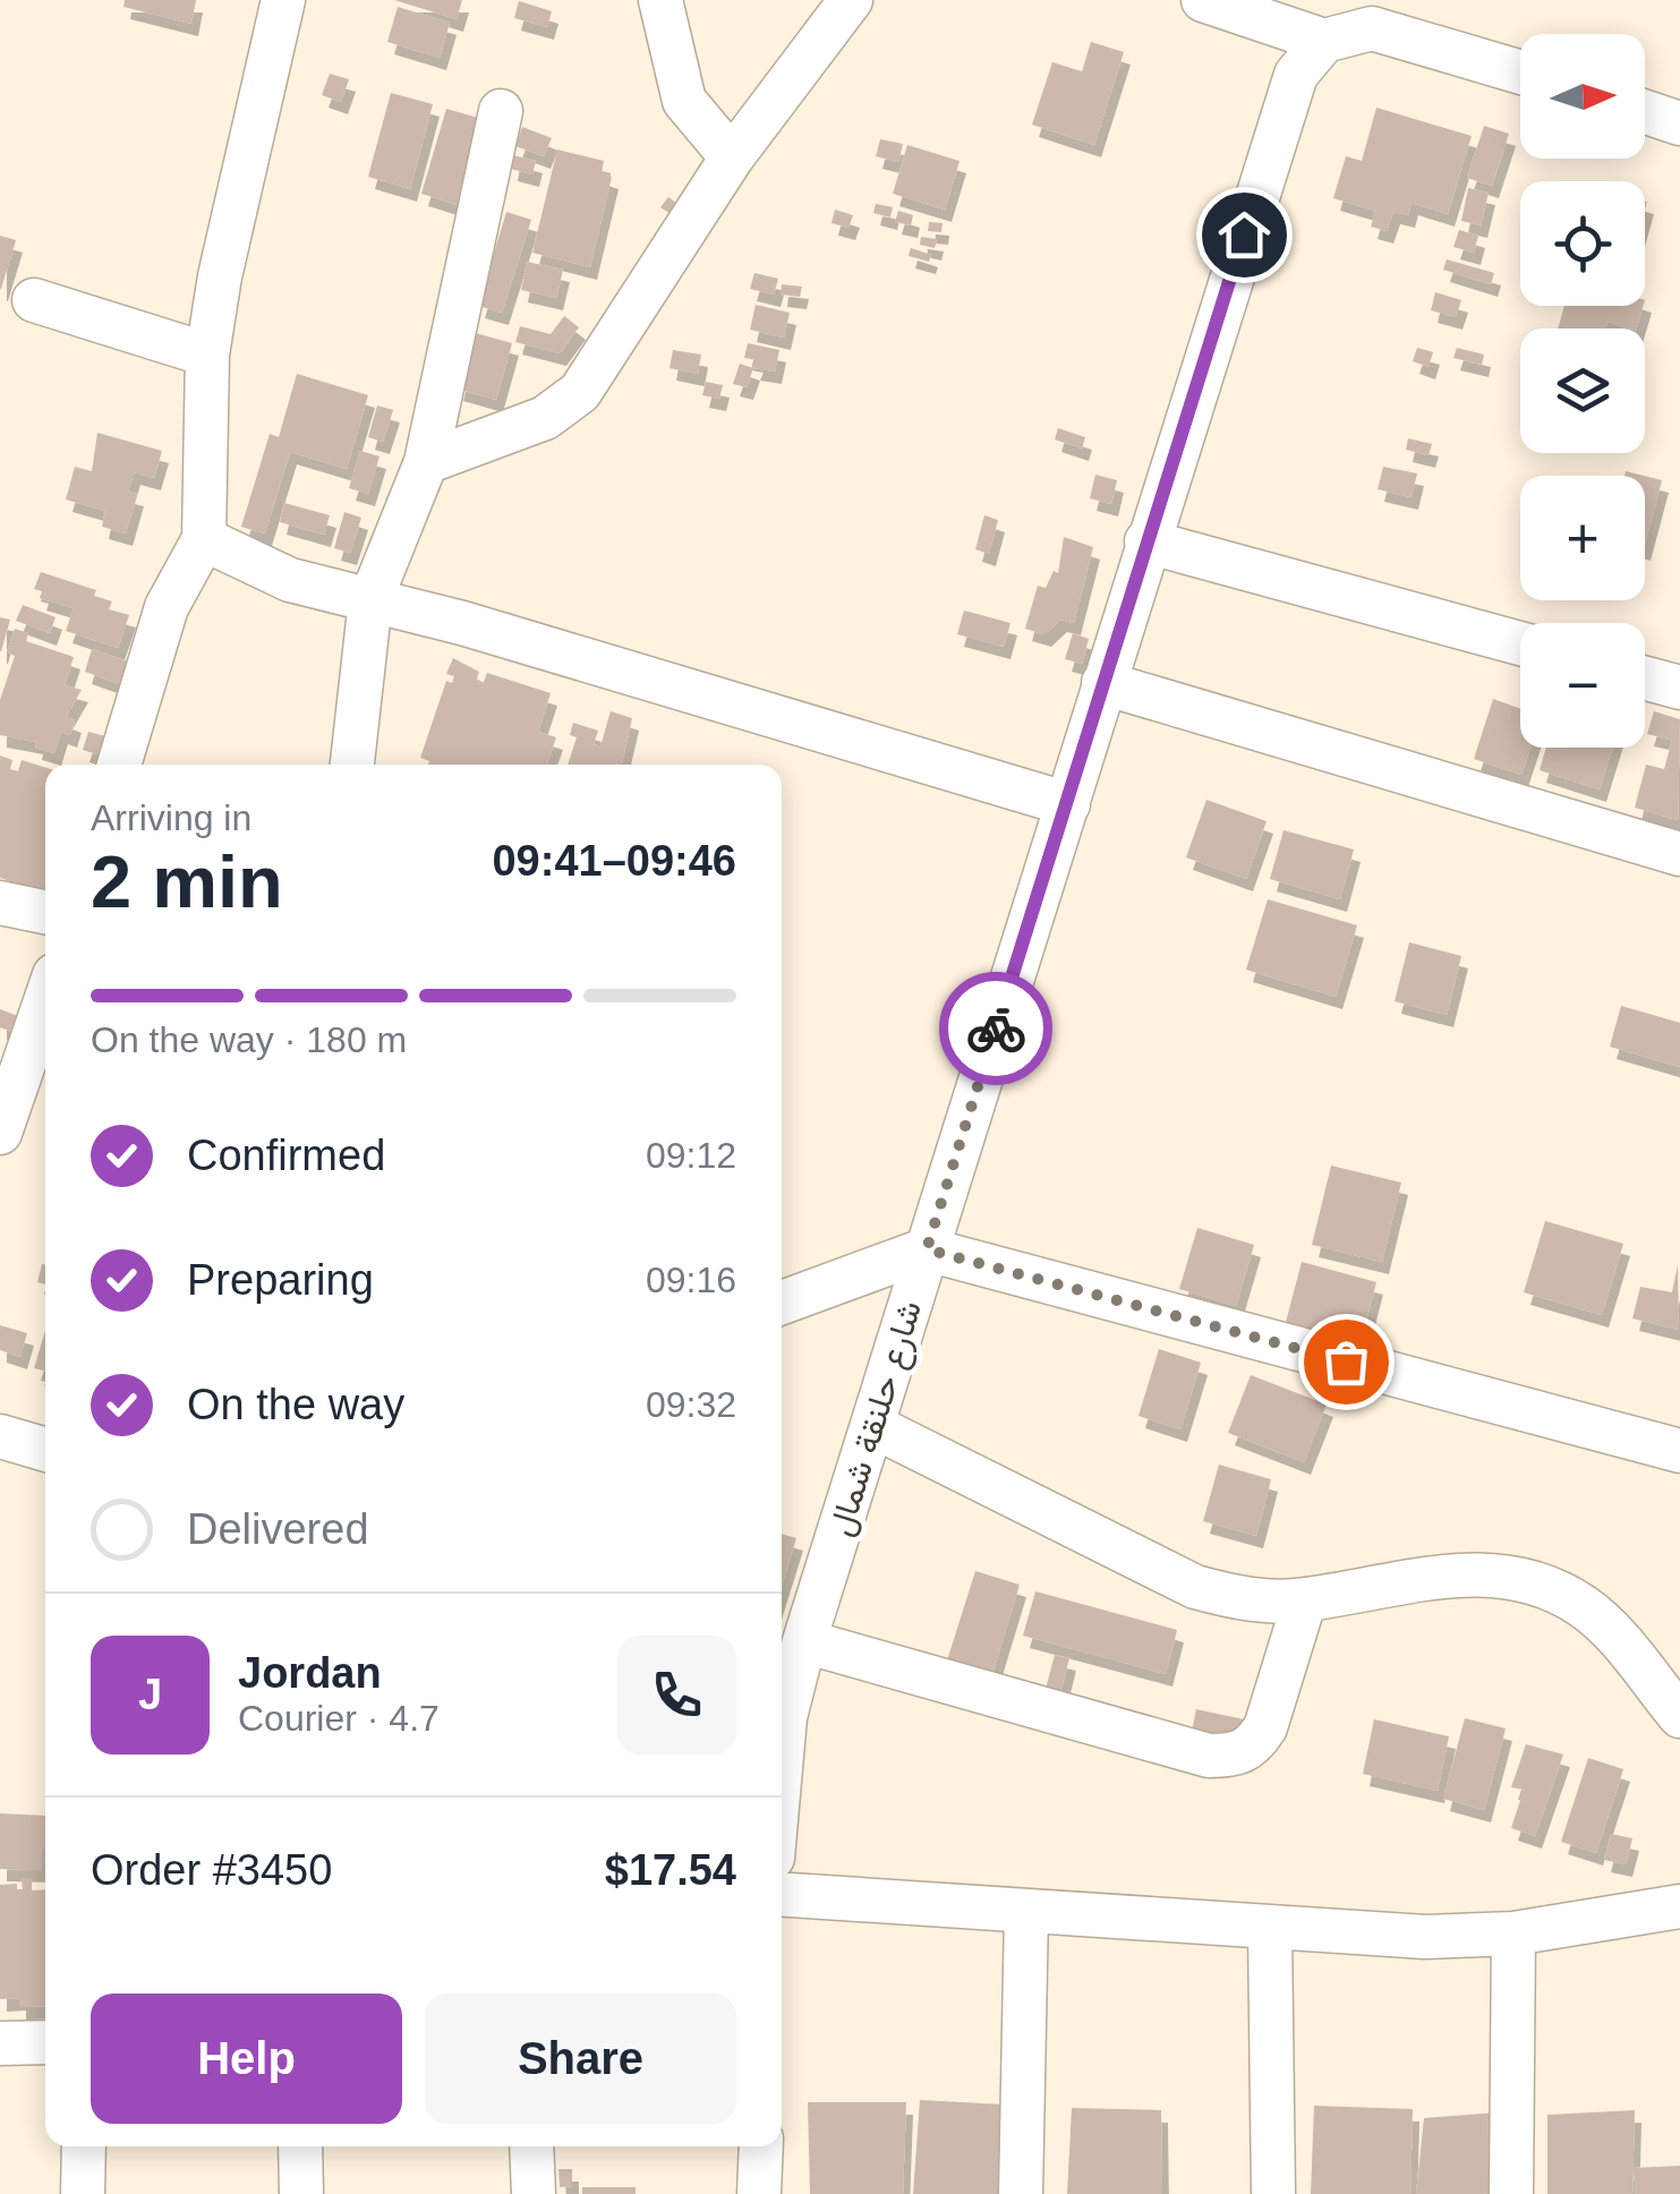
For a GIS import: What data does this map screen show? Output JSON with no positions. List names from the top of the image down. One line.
{"streets":{"street":["شارع حلنقة شمال"]},"north":"right","page":{"map_buttons":["+","−"],"heading":["2 min","Arriving in","09:41–09:46"],"panel":["Jordan","Courier · 4.7","Order #3450","$17.54"],"bar":"On the way · 180 m","list":[["Confirmed","09:12"],["Preparing","09:16"],["On the way","09:32"],"Delivered"],"round":"J","buttons":["Help","Share"]}}
